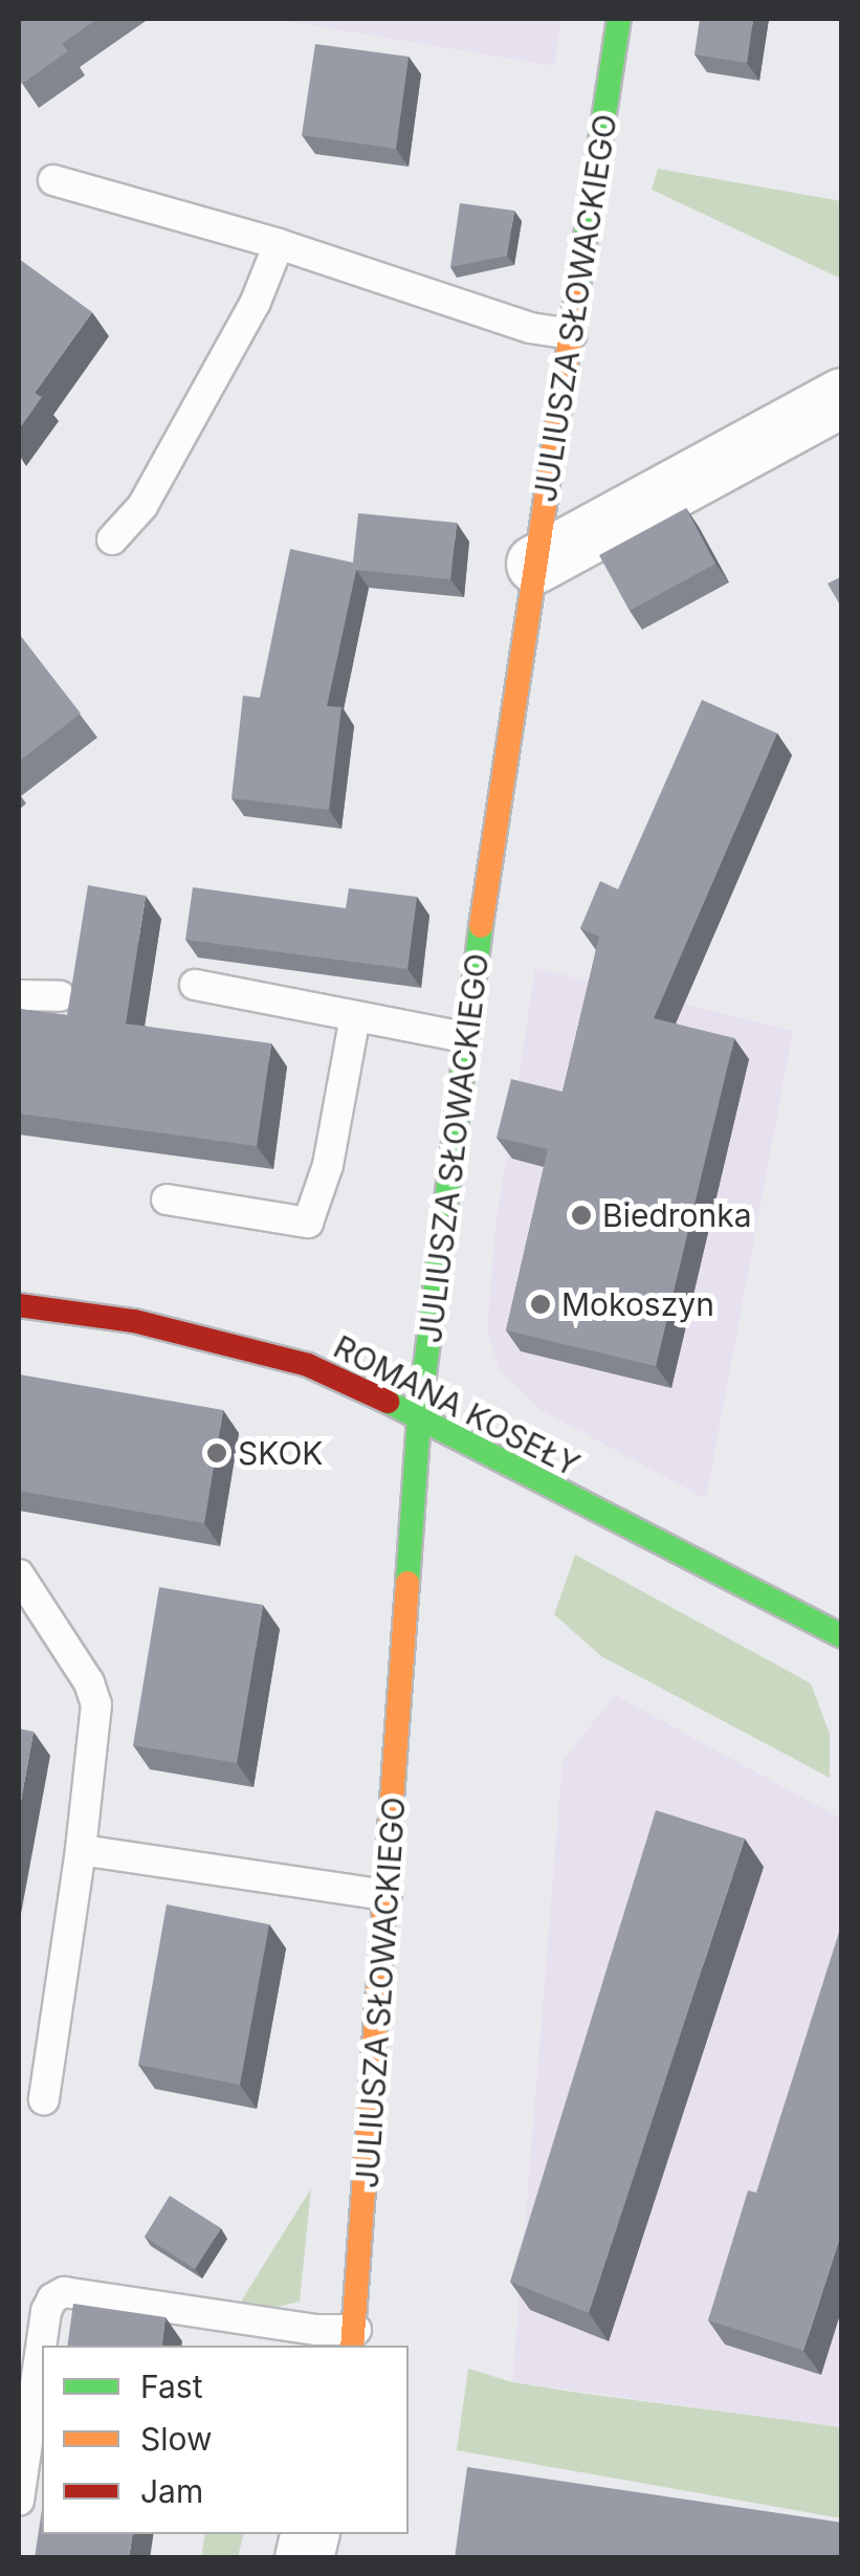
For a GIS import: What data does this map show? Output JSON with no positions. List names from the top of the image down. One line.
{"streets":{"street":["JULIUSZA SŁOWACKIEGO","ROMANA KOSEŁY"]},"crossings":[["JULIUSZA SŁOWACKIEGO","ROMANA KOSEŁY"]],"places":["Biedronka","Mokoszyn","SKOK"],"legend":["Fast","Slow","Jam"]}
